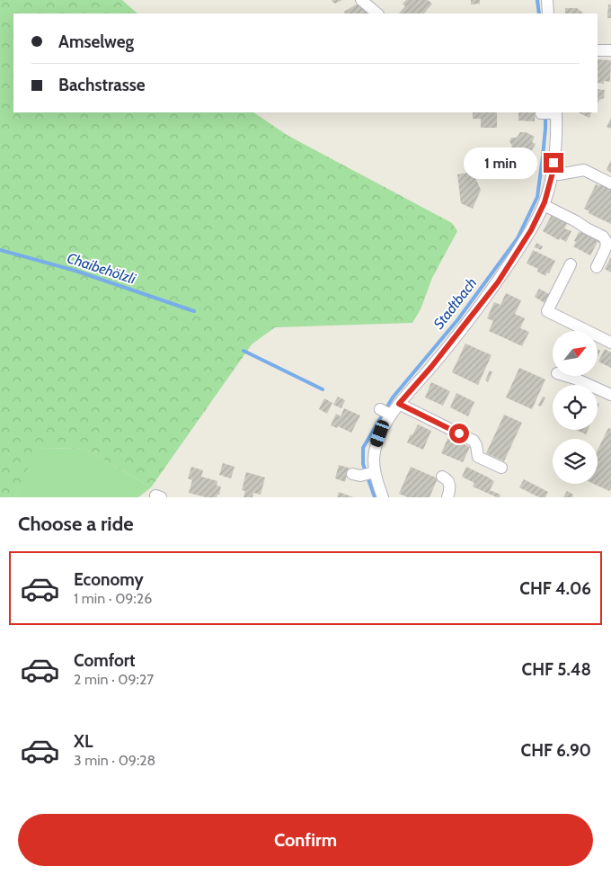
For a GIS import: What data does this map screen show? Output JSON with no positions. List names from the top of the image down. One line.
{"water":["Chaibehölzli","Stadtbach"],"north":"top right","page":{"banner":["Amselweg","Bachstrasse"],"bubble":"1 min","heading":"Choose a ride","list":[{"name":"Economy","note":"1 min · 09:26","value":"CHF 4.06"},{"name":"Comfort","note":"2 min · 09:27","value":"CHF 5.48"},{"name":"XL","note":"3 min · 09:28","value":"CHF 6.90"}],"buttons":"Confirm"}}
